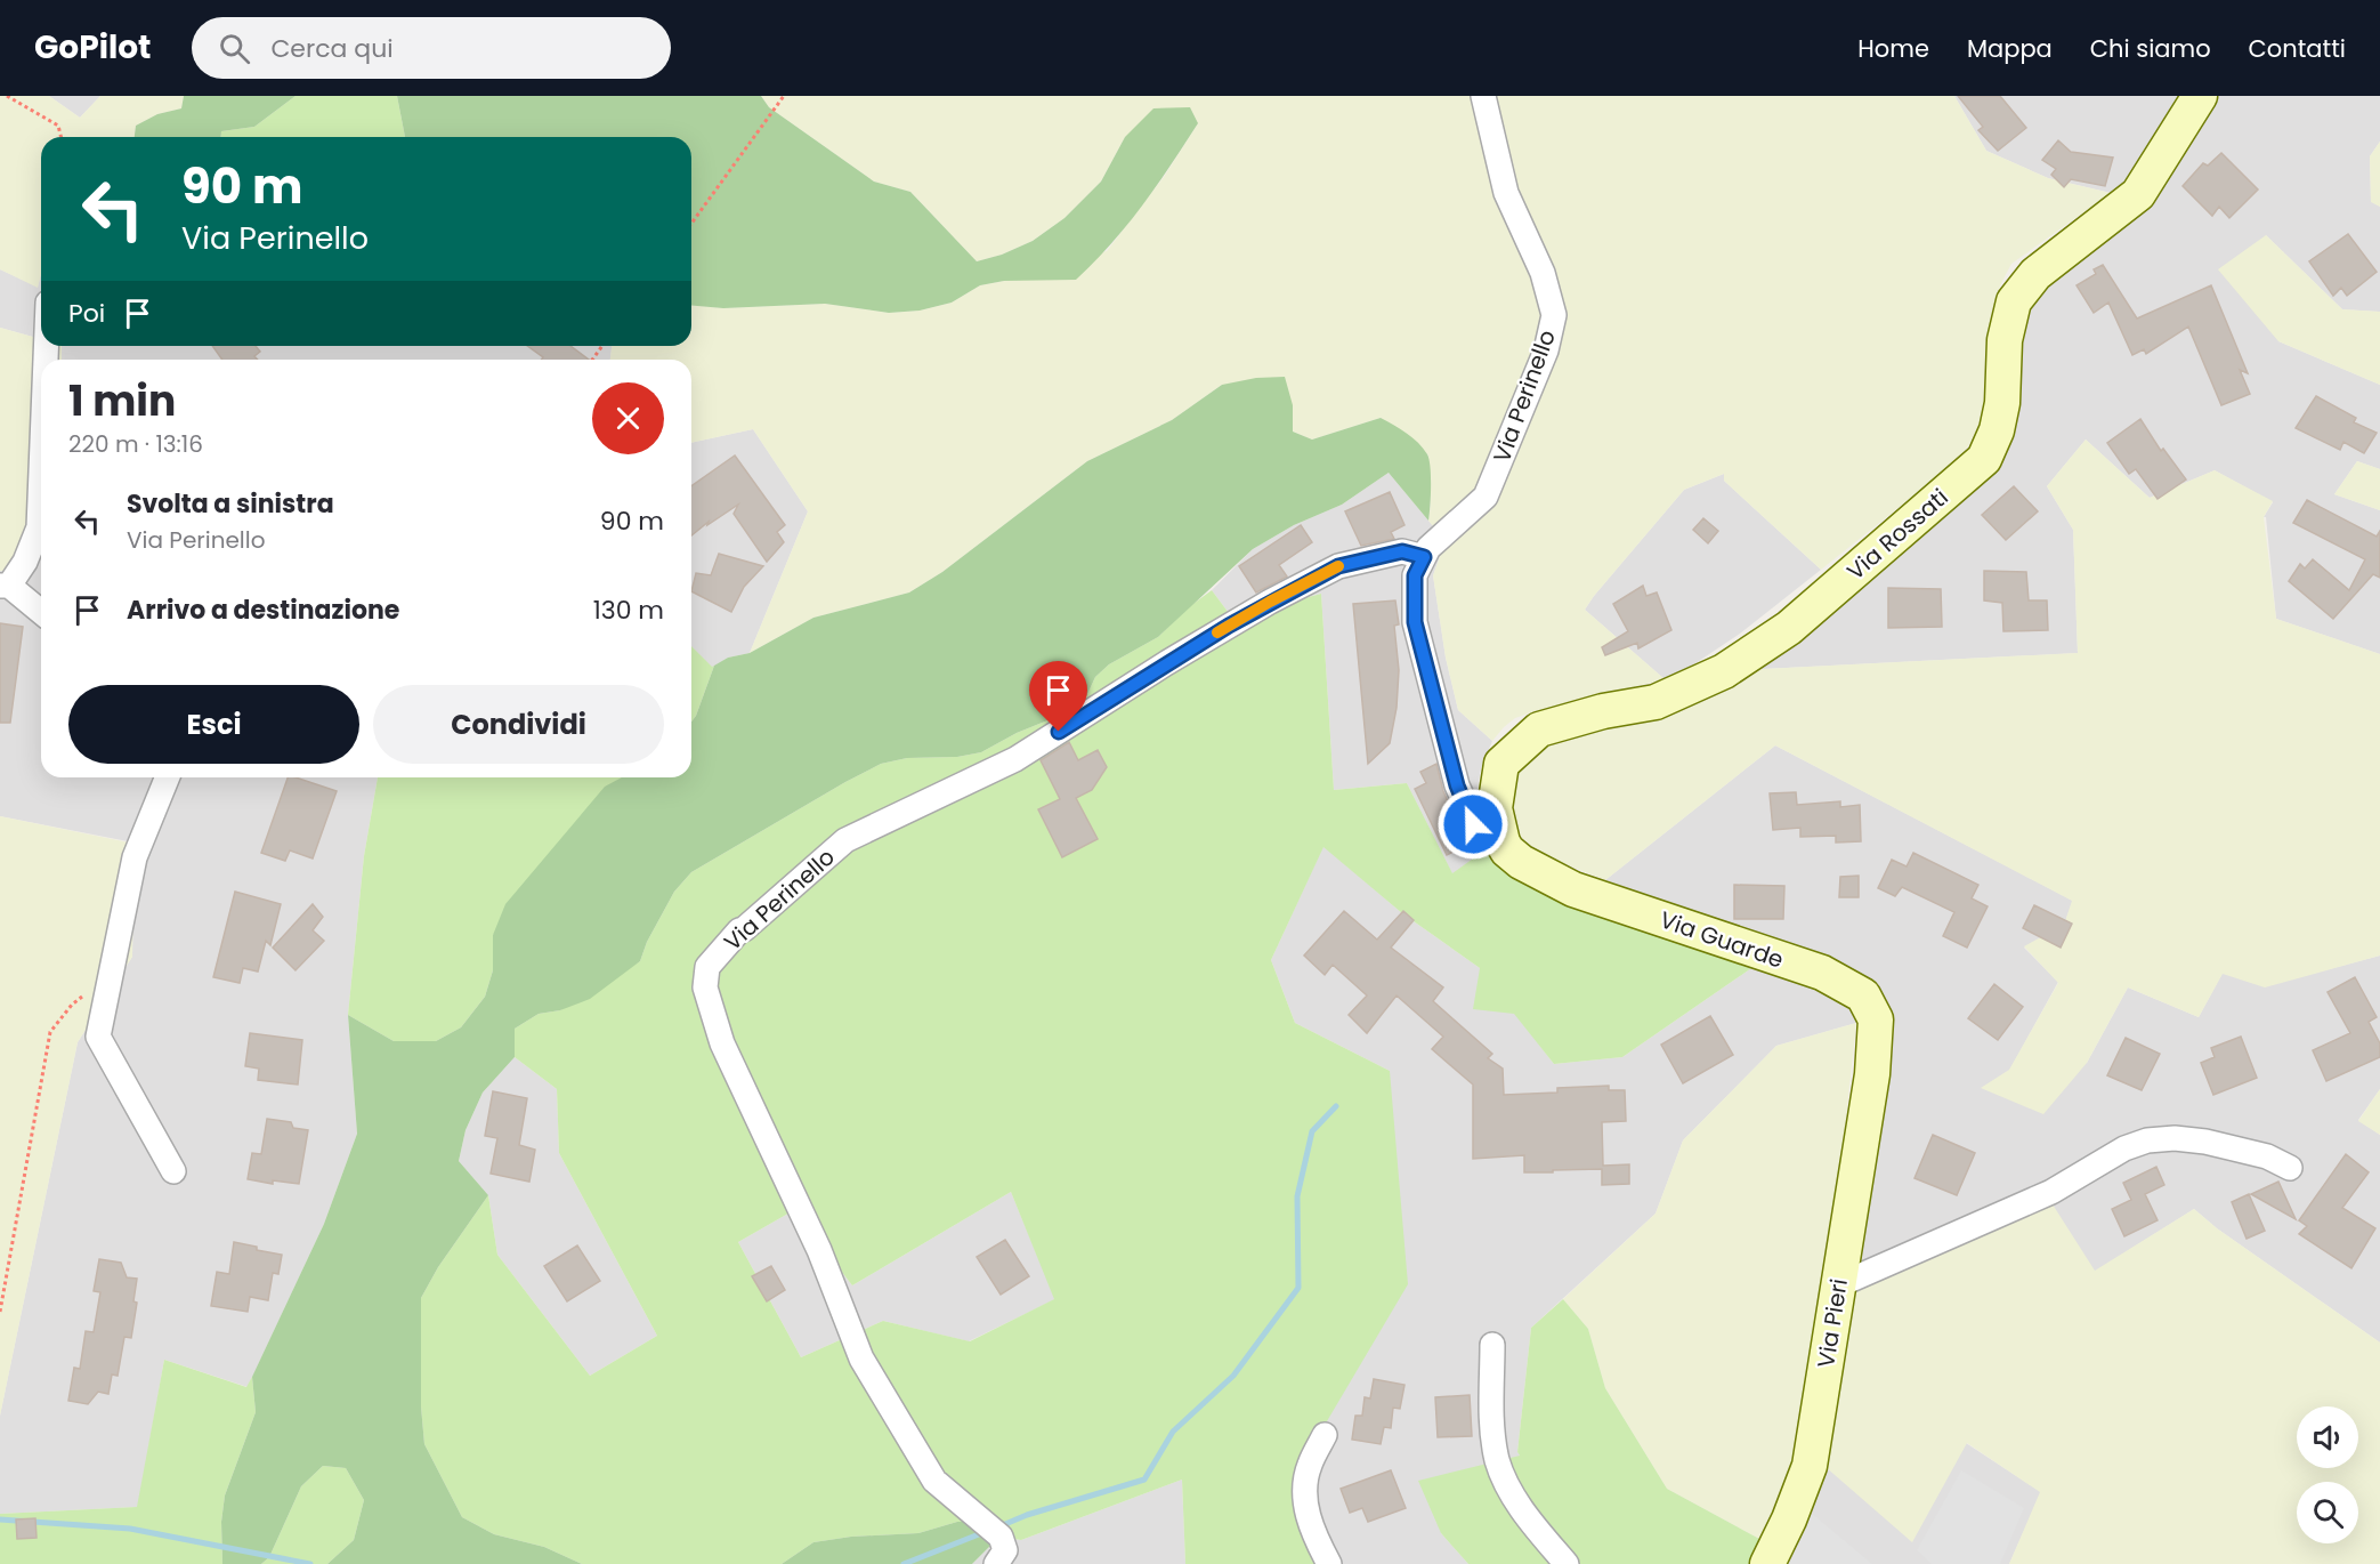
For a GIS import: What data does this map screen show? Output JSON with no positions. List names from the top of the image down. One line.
{"streets":{"street":["Via Perinello","Via Rossati","Via Guarde","Via Pieri"]},"crossings":[["Via Perinello","Via Rossati"],["Via Perinello","Via Guarde"],["Via Rossati","Via Guarde"],["Via Guarde","Via Pieri"]],"page":{"header":"GoPilot","search":"Cerca qui","nav":["Home","Mappa","Chi siamo","Contatti"],"turn":["90 m","Via Perinello"],"then":"Poi","heading":["1 min","220 m · 13:16"],"list":[{"name":"Svolta a sinistra","note":"Via Perinello","value":"90 m"},{"name":"Arrivo a destinazione","value":"130 m"}],"buttons":["Esci","Condividi"]}}
